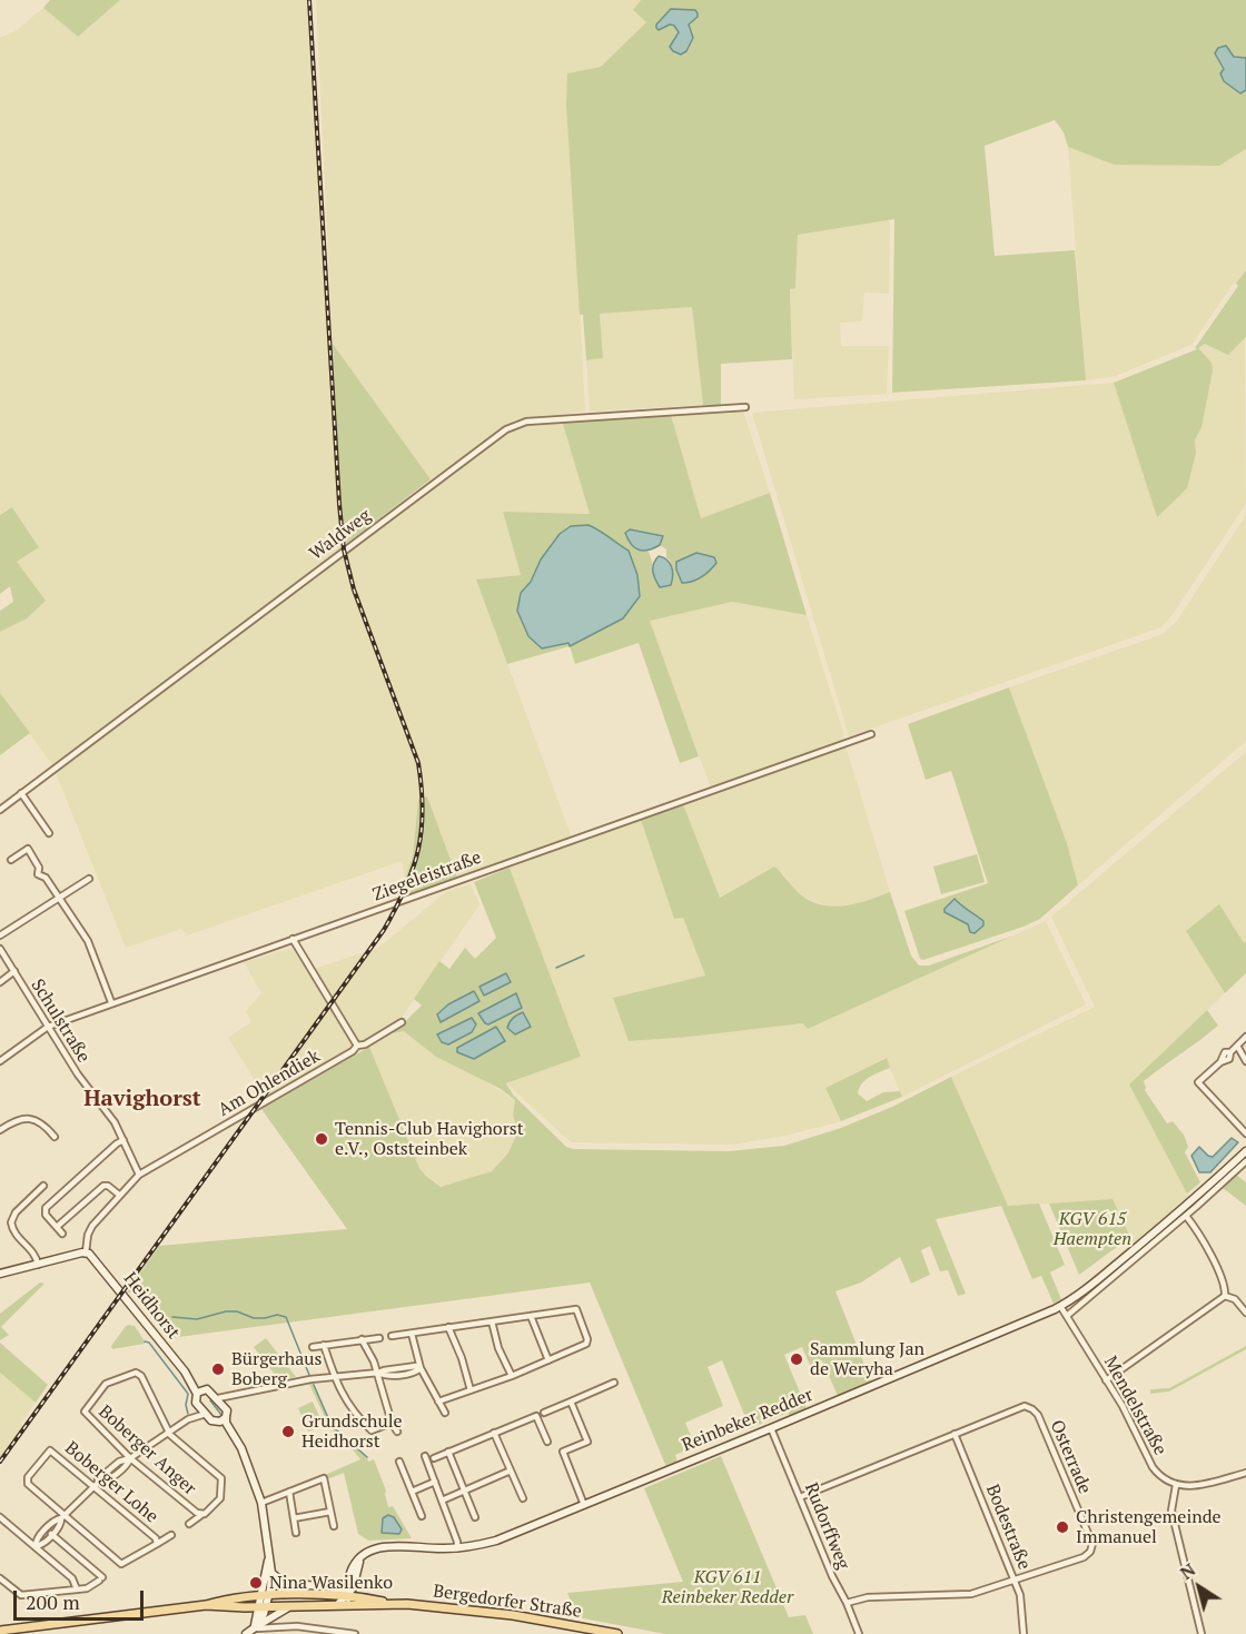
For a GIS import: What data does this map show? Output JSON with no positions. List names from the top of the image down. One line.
{"streets":{"main road":["Heidhorst","Reinbeker Redder","Bergedorfer Straße"],"street":["Waldweg","Ziegeleistraße","Schulstraße","Am Ohlendiek","Mendelstraße","Boberger Anger","Osterrade","Boberger Lohe","Rudorffweg","Bodestraße"]},"crossings":[["Ziegeleistraße","Schulstraße"],["Schulstraße","Am Ohlendiek"],["Am Ohlendiek","Heidhorst"],["Mendelstraße","Reinbeker Redder"],["Reinbeker Redder","Rudorffweg"],["Reinbeker Redder","Bergedorfer Straße"],["Osterrade","Rudorffweg"],["Osterrade","Bodestraße"]],"districts":["Havighorst"],"parks":["KGV 615 Haempten","KGV 611 Reinbeker Redder"],"places":["Tennis-Club Havighorst e.V., Oststeinbek","Sammlung Jan de Weryha","Bürgerhaus Boberg","Grundschule Heidhorst","Christengemeinde Immanuel","Nina Wasilenko"],"scale_bar":"200 m","north":"top left"}
